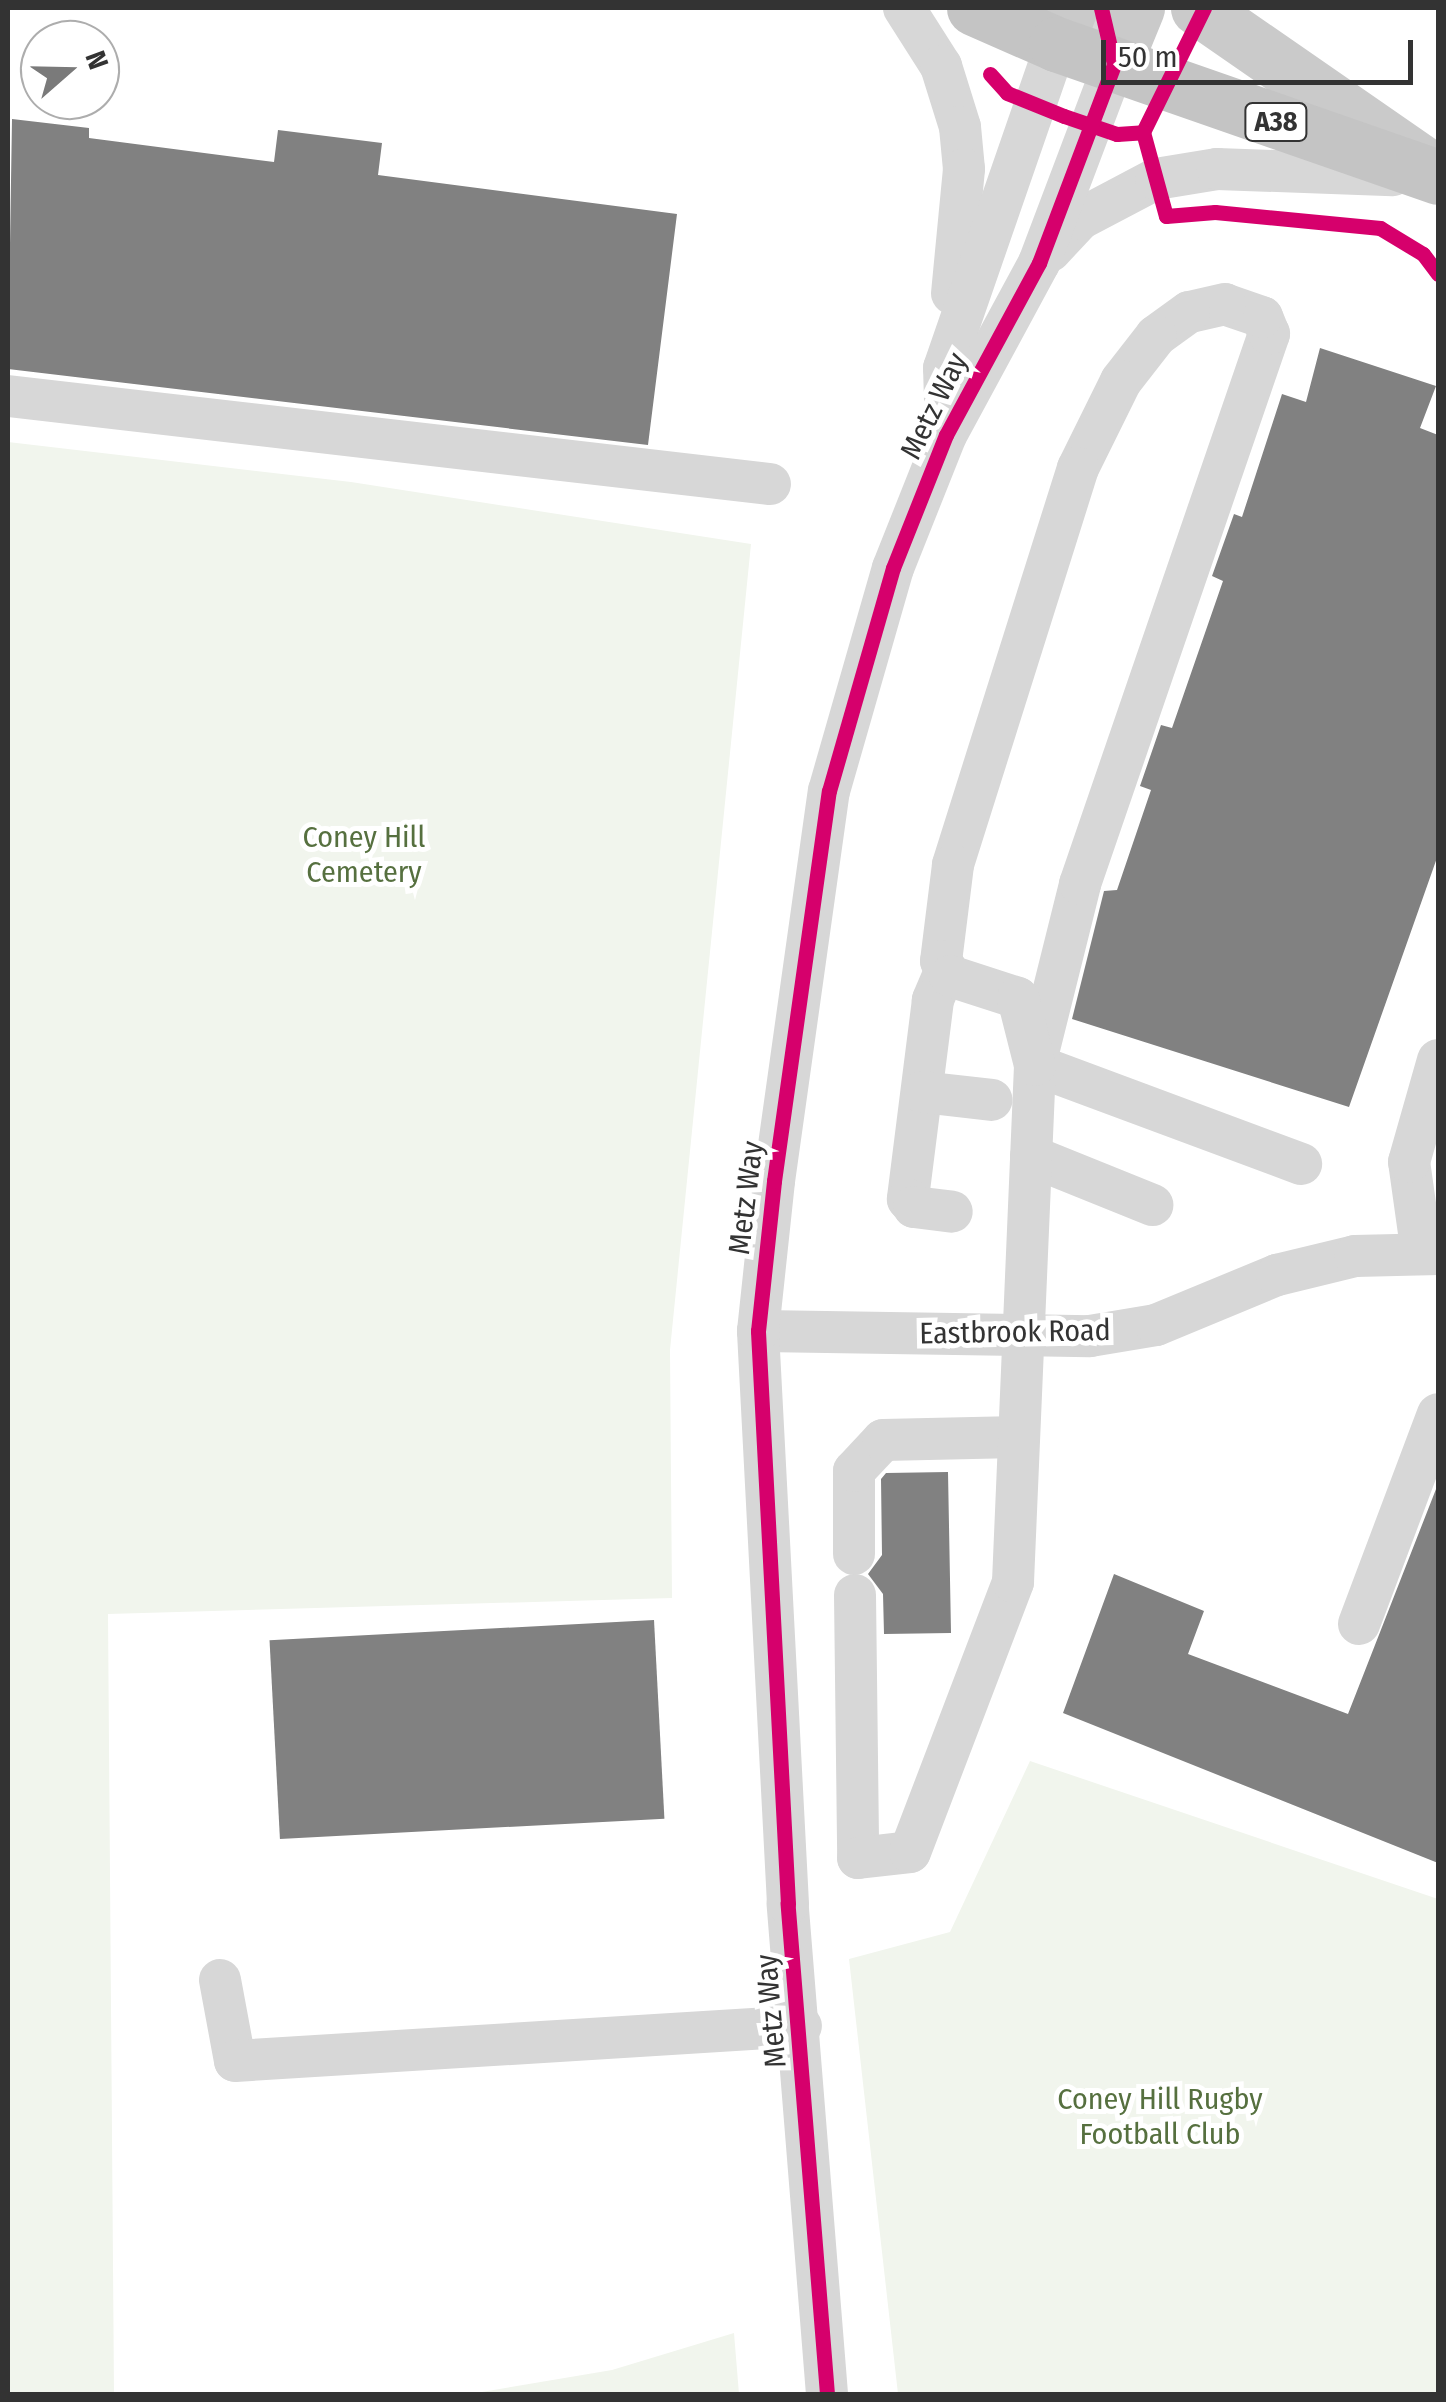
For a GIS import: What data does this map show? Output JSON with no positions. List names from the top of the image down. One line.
{"streets":{"highway":["A38"],"main road":["Metz Way"],"street":["Eastbrook Road"]},"crossings":[["A38","Metz Way"],["Metz Way","Eastbrook Road"]],"parks":["Coney Hill Cemetery","Coney Hill Rugby Football Club"],"scale_bar":"50 m","north":"right"}
